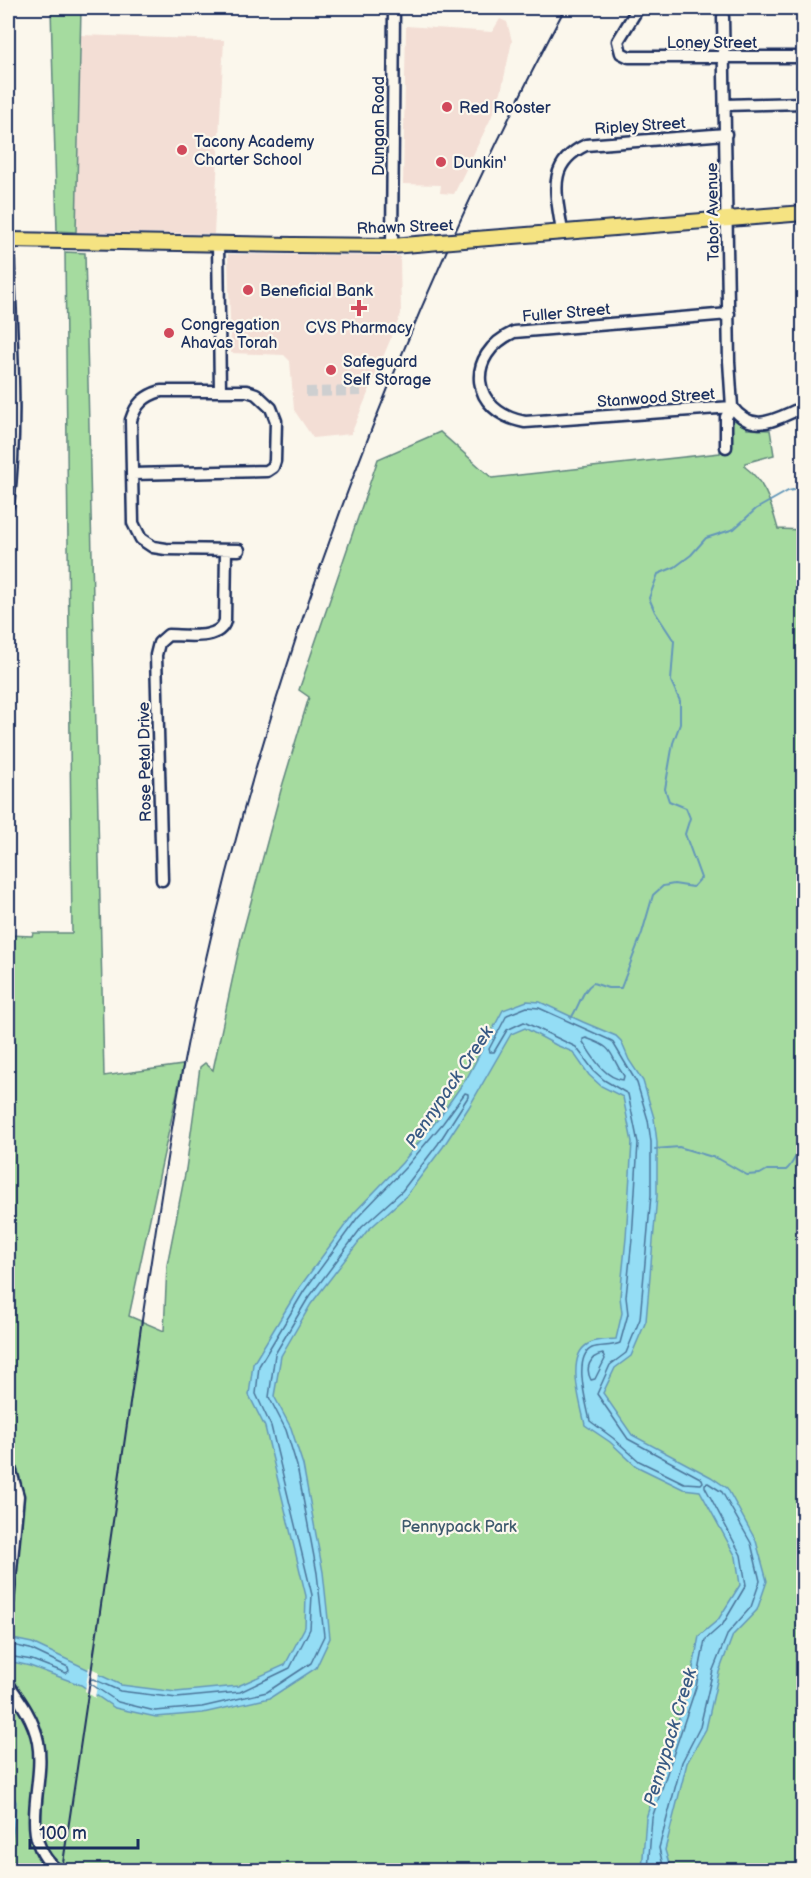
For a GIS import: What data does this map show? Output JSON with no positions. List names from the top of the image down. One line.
{"streets":{"main road":["Rhawn Street"],"street":["Loney Street","Ripley Street","Dungan Road","Tabor Avenue","Fuller Street","Stanwood Street","Rose Petal Drive"]},"crossings":[["Loney Street","Tabor Avenue"],["Ripley Street","Tabor Avenue"],["Ripley Street","Rhawn Street"],["Dungan Road","Rhawn Street"],["Tabor Avenue","Rhawn Street"],["Tabor Avenue","Fuller Street"],["Tabor Avenue","Stanwood Street"],["Fuller Street","Stanwood Street"]],"water":["Pennypack Creek"],"parks":["Pennypack Park"],"places":{"other":["Red Rooster","Tacony Academy Charter School","Dunkin'","Beneficial Bank","Congregation Ahavas Torah","Safeguard Self Storage"],"health":["CVS Pharmacy"]},"scale_bar":"100 m"}
